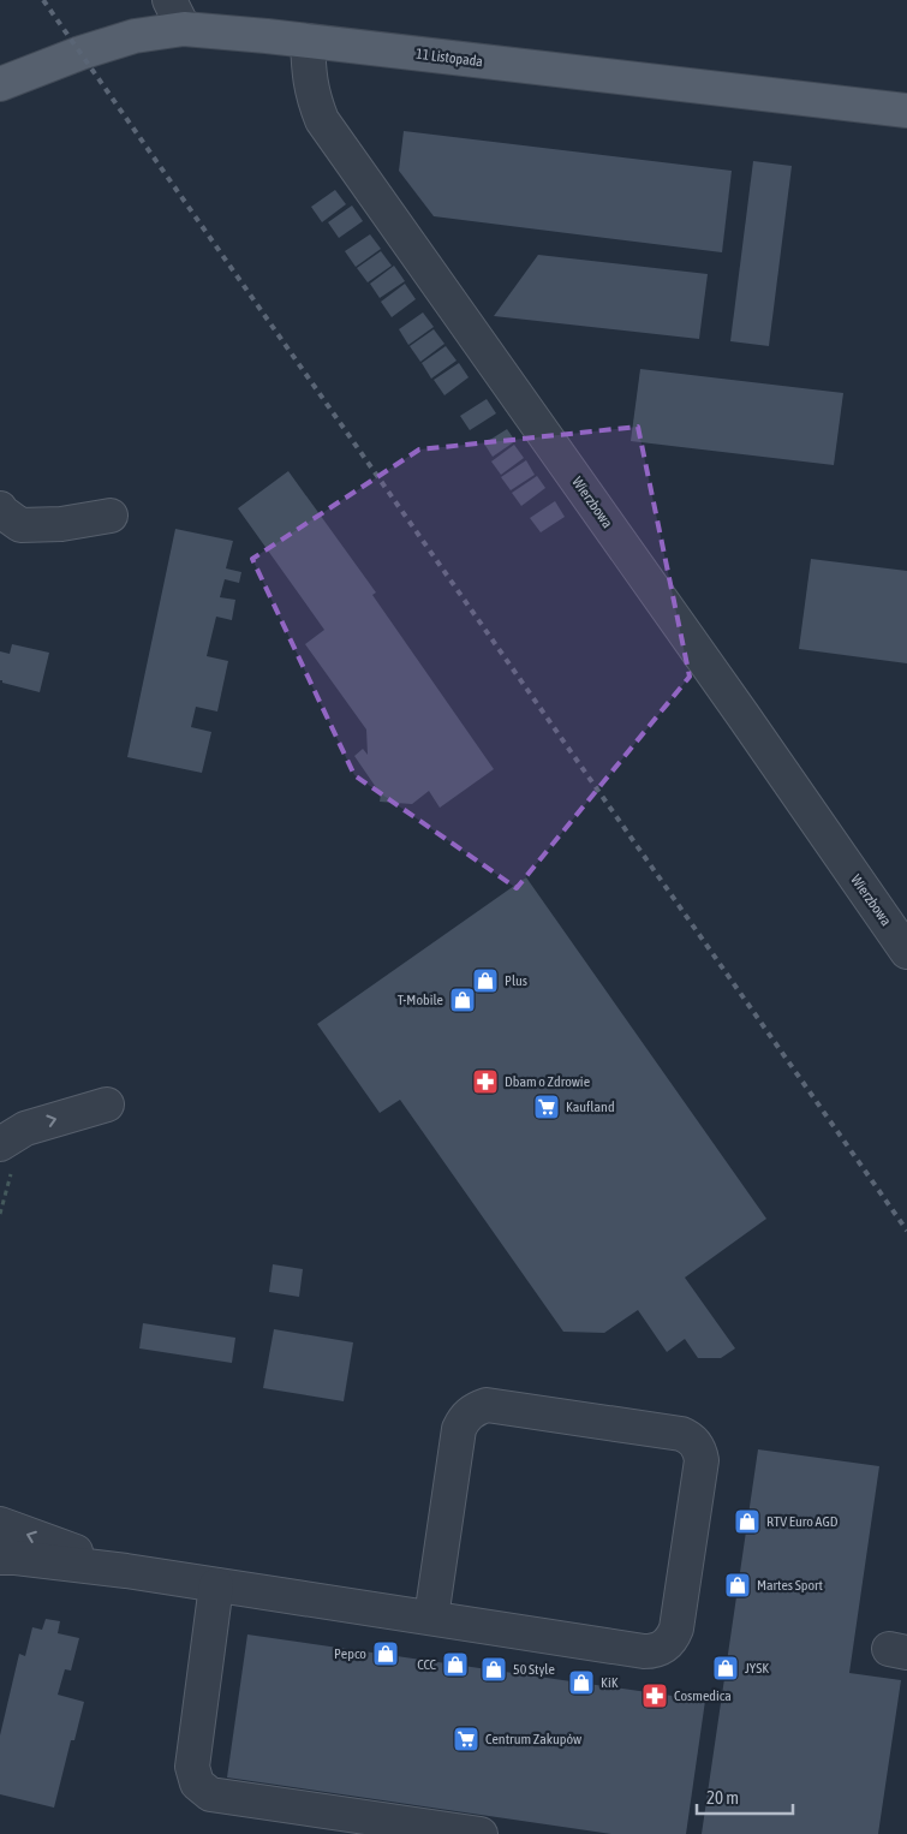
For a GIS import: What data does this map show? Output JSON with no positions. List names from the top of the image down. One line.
{"streets":{"main road":["11 Listopada"],"street":["Wierzbowa"]},"crossings":[["11 Listopada","Wierzbowa"]],"places":{"shop":["Plus","T-Mobile","RTV Euro AGD","Martes Sport","Pepco","CCC","JYSK","50 Style","KiK"],"pharmacy":["Dbam o Zdrowie","Cosmedica"],"supermarket":["Kaufland","Centrum Zakupów"]},"scale_bar":"20 m"}
